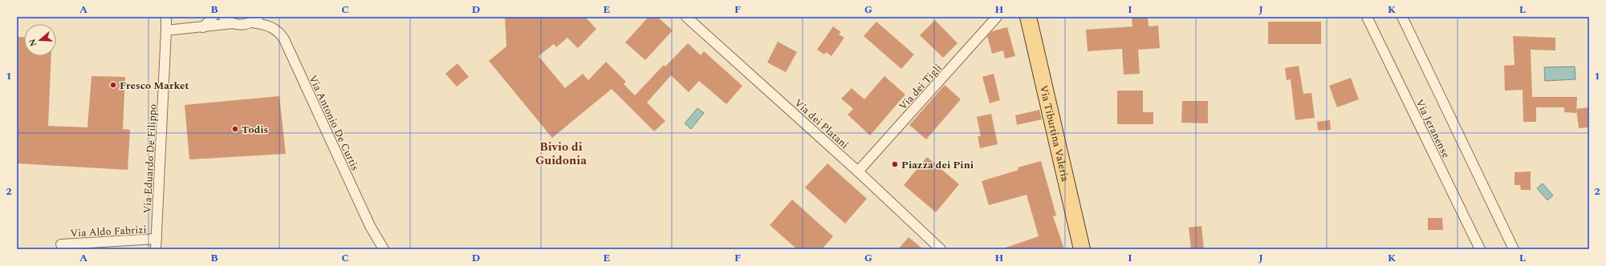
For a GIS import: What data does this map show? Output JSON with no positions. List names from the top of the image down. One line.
{"streets":{"main road":["Via Tiburtina Valeria"],"street":["Via dei Tigli","Via Antonio De Curtis","Via dei Platani","Via Jeranense","Via Eduardo De Filippo","Via Aldo Fabrizi"]},"crossings":[["Via dei Tigli","Via dei Platani"],["Via Antonio De Curtis","Via Eduardo De Filippo"],["Via Eduardo De Filippo","Via Aldo Fabrizi"]],"districts":["Bivio di Guidonia"],"places":["Fresco Market","Todis","Piazza dei Pini"],"north":"left","grid":{"columns":["A","B","C","D","E","F","G","H","I","J","K","L"],"rows":["1","2"]}}
